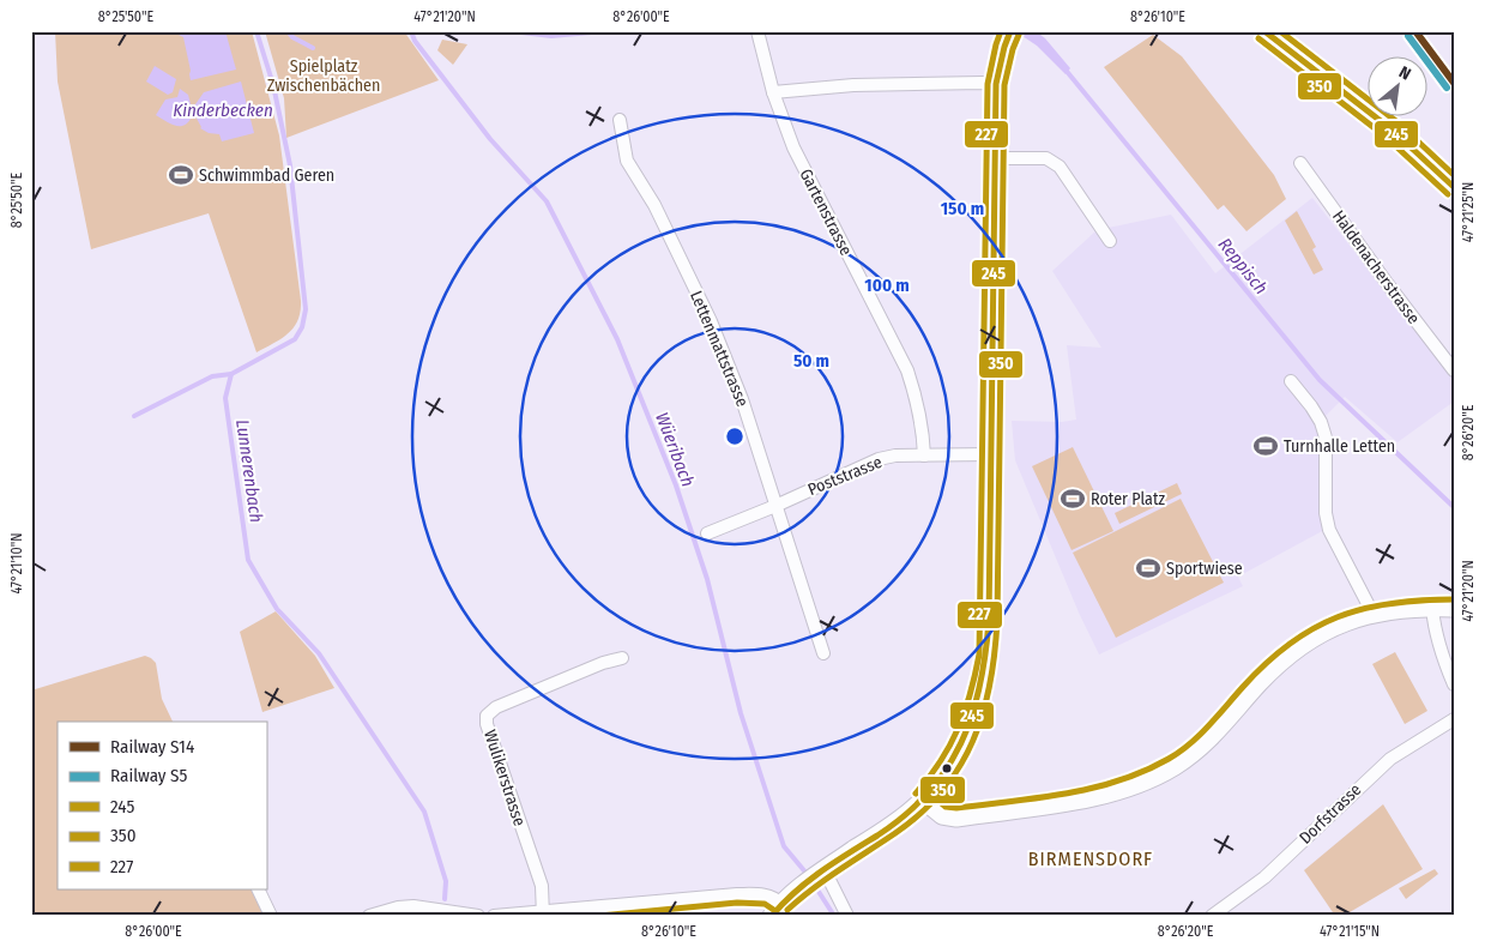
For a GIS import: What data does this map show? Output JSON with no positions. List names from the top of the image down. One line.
{"streets":{"street":["Gartenstrasse","Haldenacherstrasse","Lettenmattstrasse","Poststrasse","Wulikerstrasse","Dorfstrasse"]},"crossings":[["Gartenstrasse","Poststrasse"],["Lettenmattstrasse","Poststrasse"]],"districts":["BIRMENSDORF"],"water":["Kinderbecken","Reppisch","Wüeribach","Lunnerenbach"],"parks":["Spielplatz Zwischenbächen"],"places":{"sports":["Schwimmbad Geren","Turnhalle Letten","Roter Platz","Sportwiese"]},"lines":["rail line S14","transit line 245","transit line 227","transit line 350","rail line S5"],"legend":["Railway S14","Railway S5","245","350","227"],"north":"top right","coordinates":["8°25'50\"E","47°21'20\"N","8°26'00\"E","8°26'10\"E","47°21'25\"N","8°26'20\"E","47°21'10\"N","47°21'15\"N"],"rings":["150 m","100 m","50 m"]}
